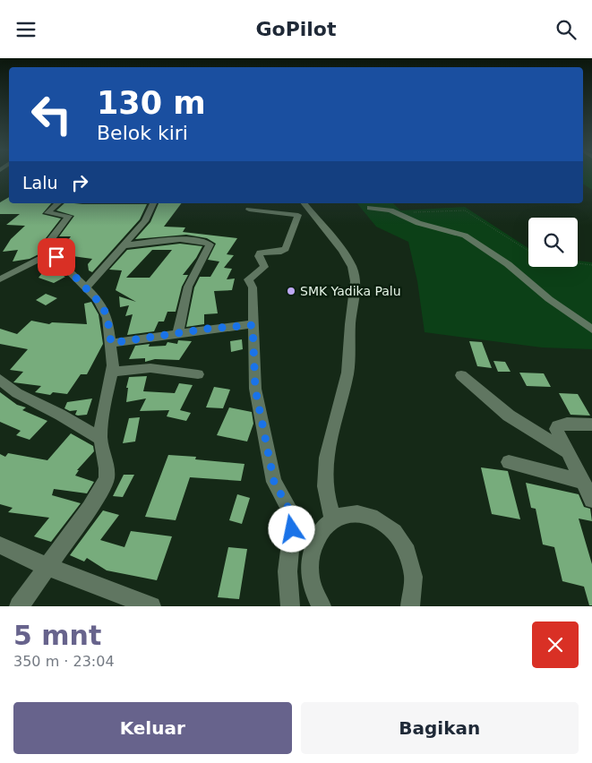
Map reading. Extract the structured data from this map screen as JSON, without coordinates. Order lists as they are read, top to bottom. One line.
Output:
{"places":["SMK Yadika Palu"],"page":{"header":"GoPilot","turn":["130 m","Belok kiri"],"then":"Lalu","heading":["5 mnt","350 m · 23:04"],"buttons":["Keluar","Bagikan"]}}
